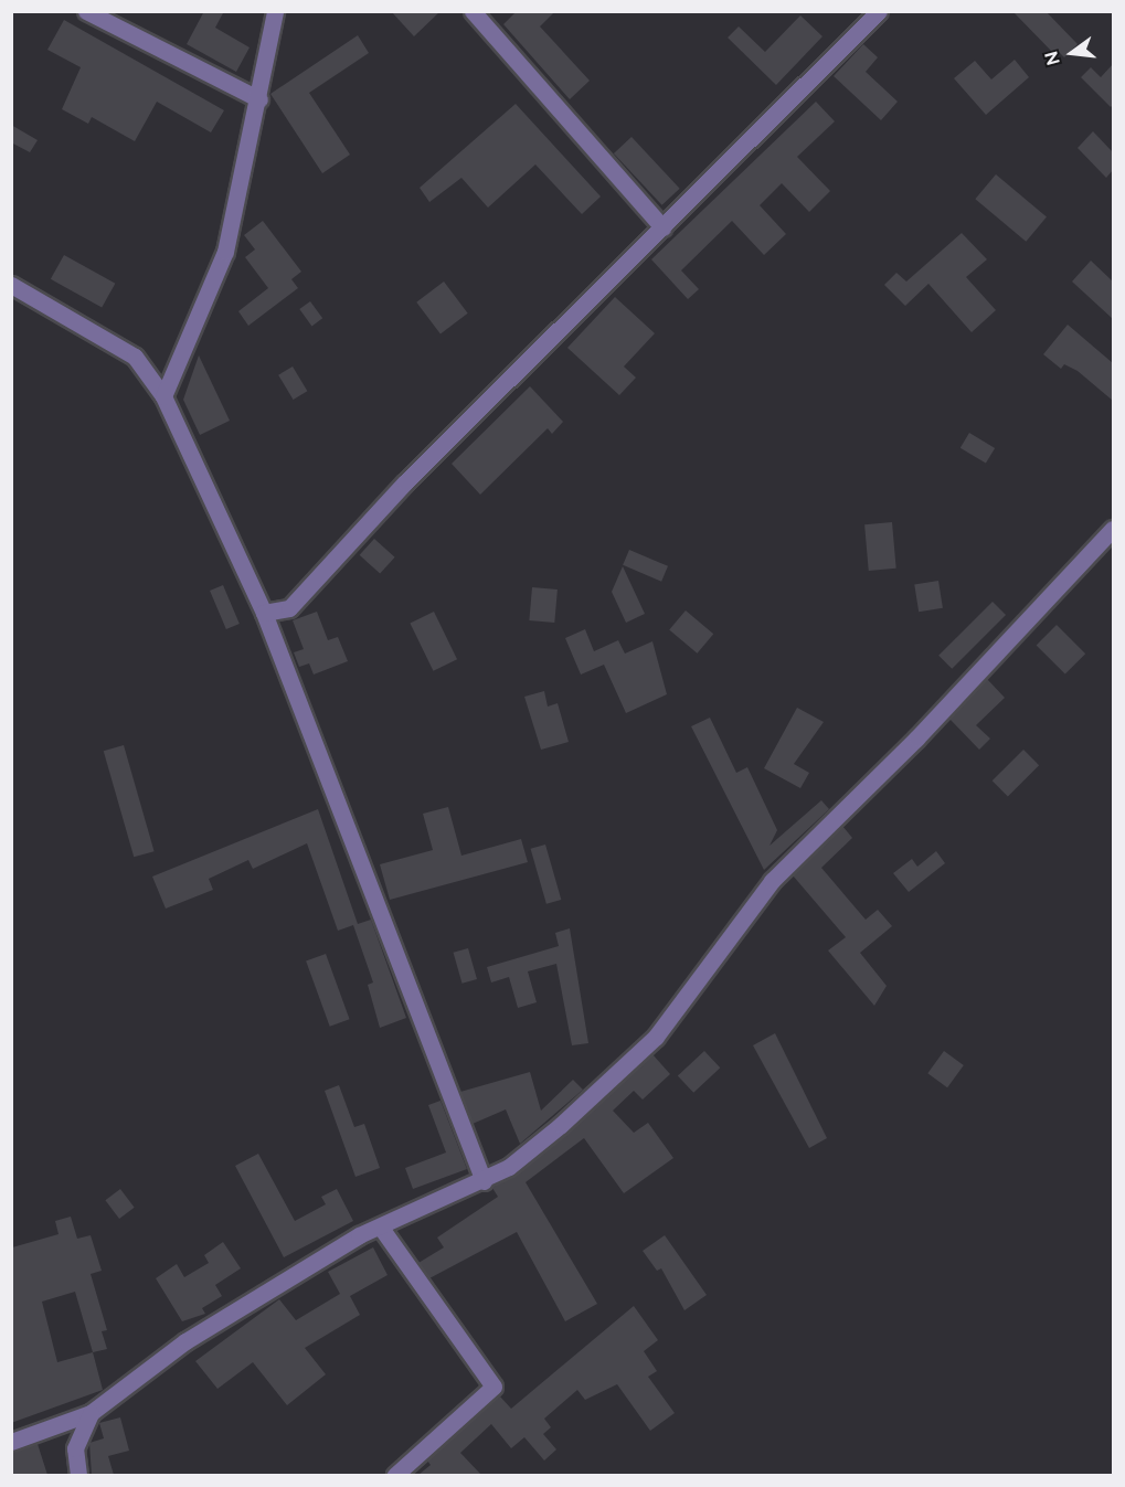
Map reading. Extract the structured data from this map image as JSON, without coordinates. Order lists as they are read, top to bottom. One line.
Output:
{"north":"left"}
